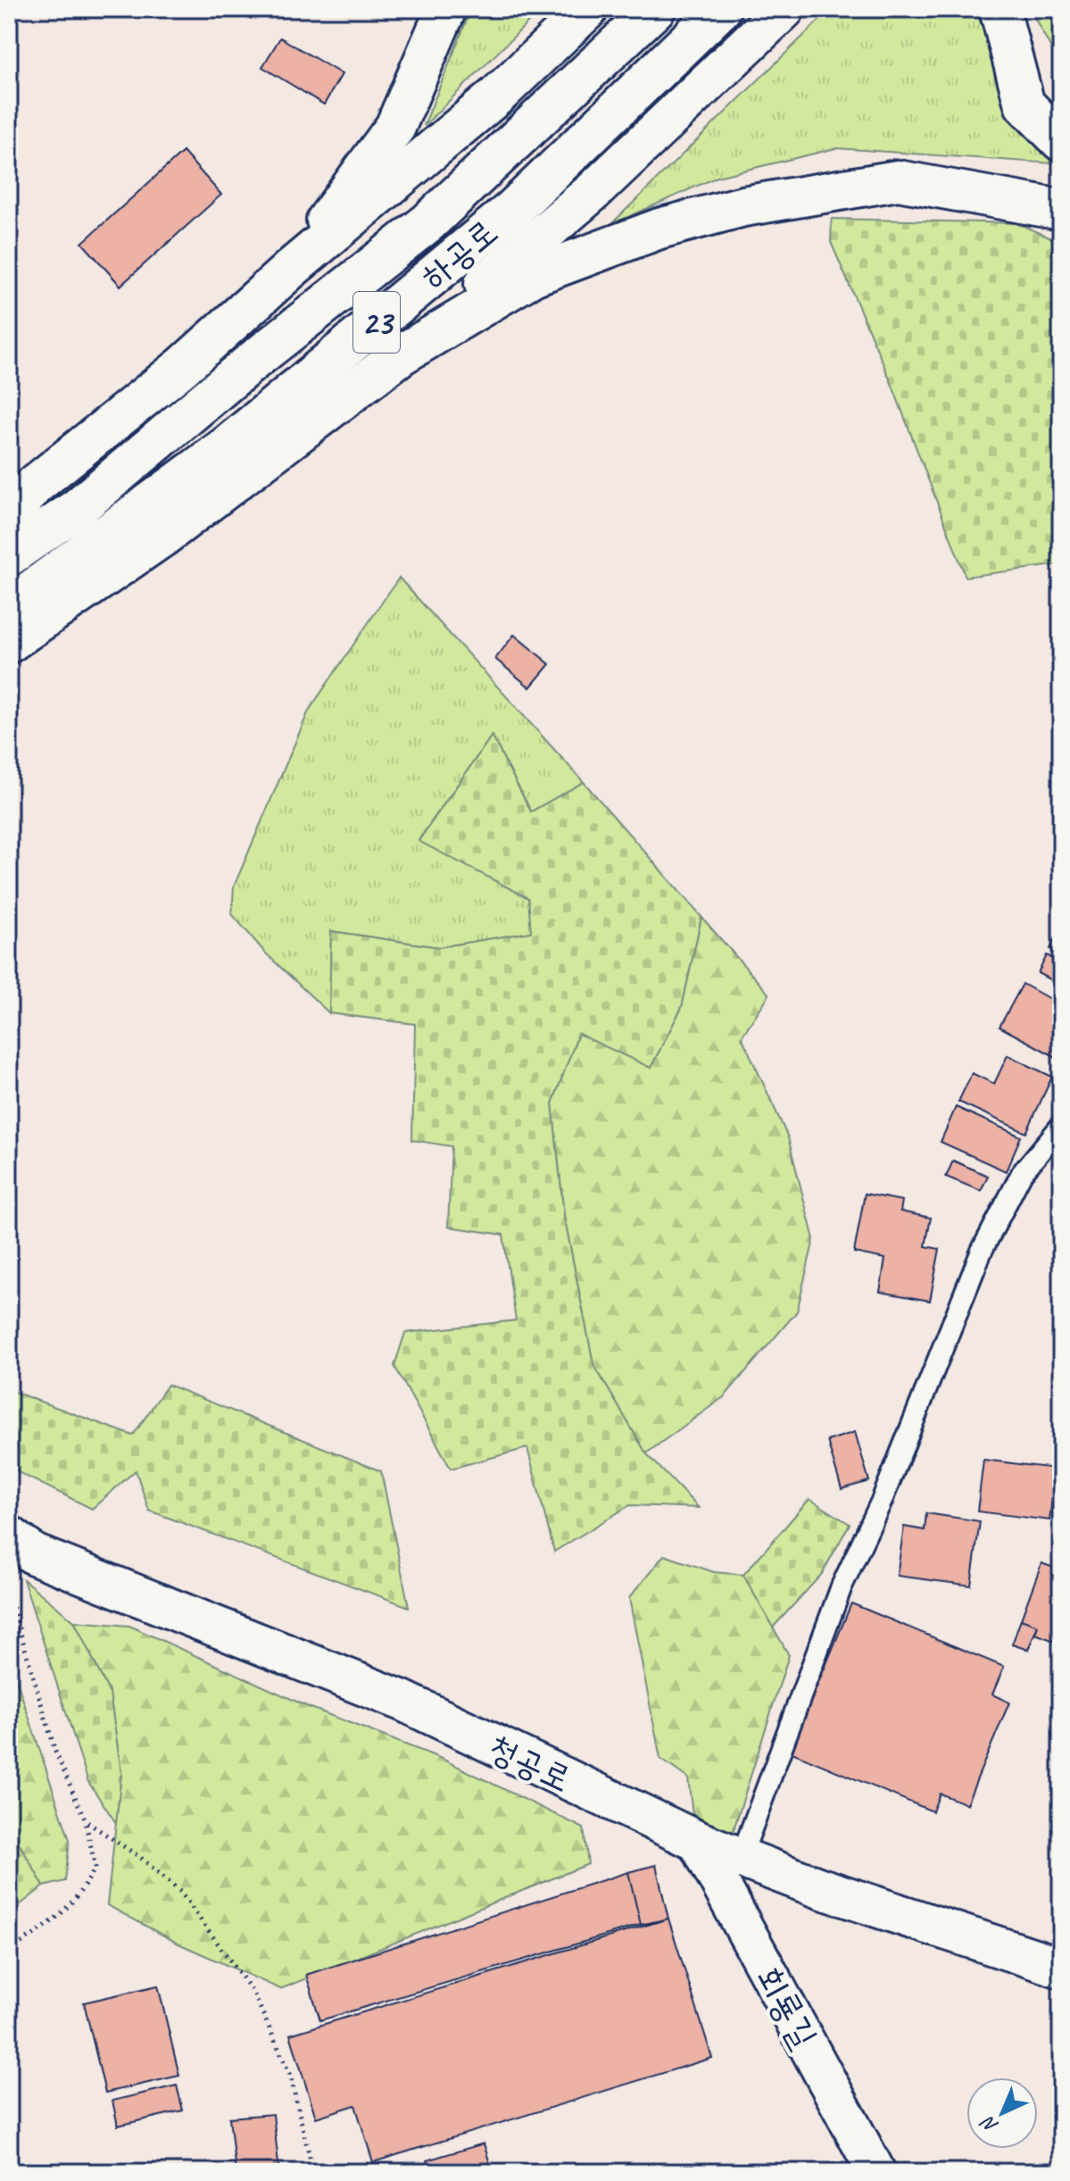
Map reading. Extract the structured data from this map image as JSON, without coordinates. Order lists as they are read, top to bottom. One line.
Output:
{"streets":{"main road":["하공로","23","청공로"],"street":["회룡길"]},"crossings":[["청공로","회룡길"]],"north":"bottom left"}
